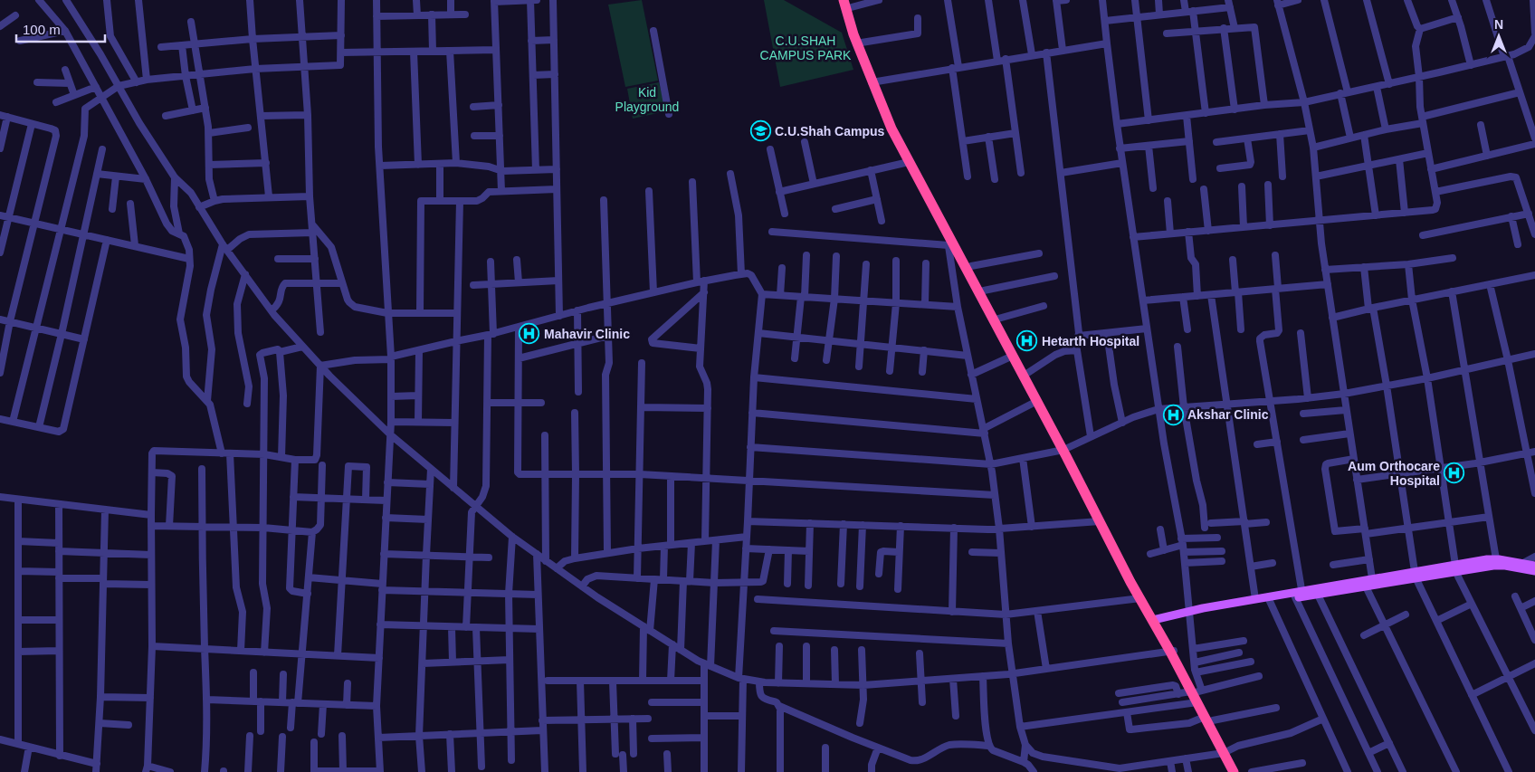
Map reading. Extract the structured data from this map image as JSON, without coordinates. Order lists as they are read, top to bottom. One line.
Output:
{"parks":["C.U.SHAH CAMPUS PARK","Kid Playground"],"places":{"school or university":["C.U.Shah Campus"],"hospital":["Mahavir Clinic","Hetarth Hospital","Akshar Clinic","Aum Orthocare Hospital"]},"scale_bar":"100 m","north":"top"}
